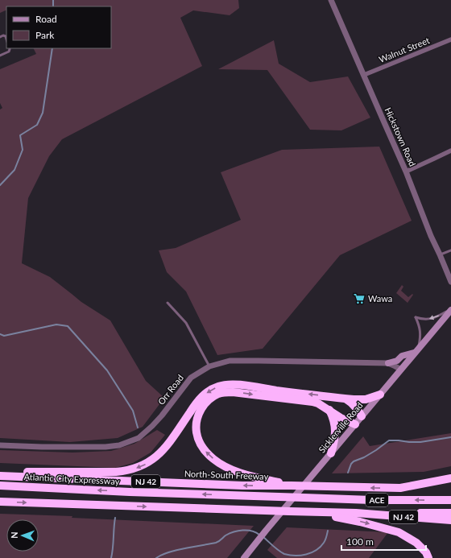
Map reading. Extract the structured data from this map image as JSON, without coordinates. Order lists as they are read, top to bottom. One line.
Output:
{"streets":{"highway":["North-South Freeway","Atlantic City Expressway","NJ 42","ACE"],"main road":["Sicklerville Road"],"street":["Walnut Street","Hickstown Road","Orr Road"]},"crossings":[["Walnut Street","Hickstown Road"],["Orr Road","Sicklerville Road"],["NJ 42","ACE"]],"places":{"supermarket":["Wawa"]},"legend":["Road","Park"],"scale_bar":"100 m","north":"left"}
